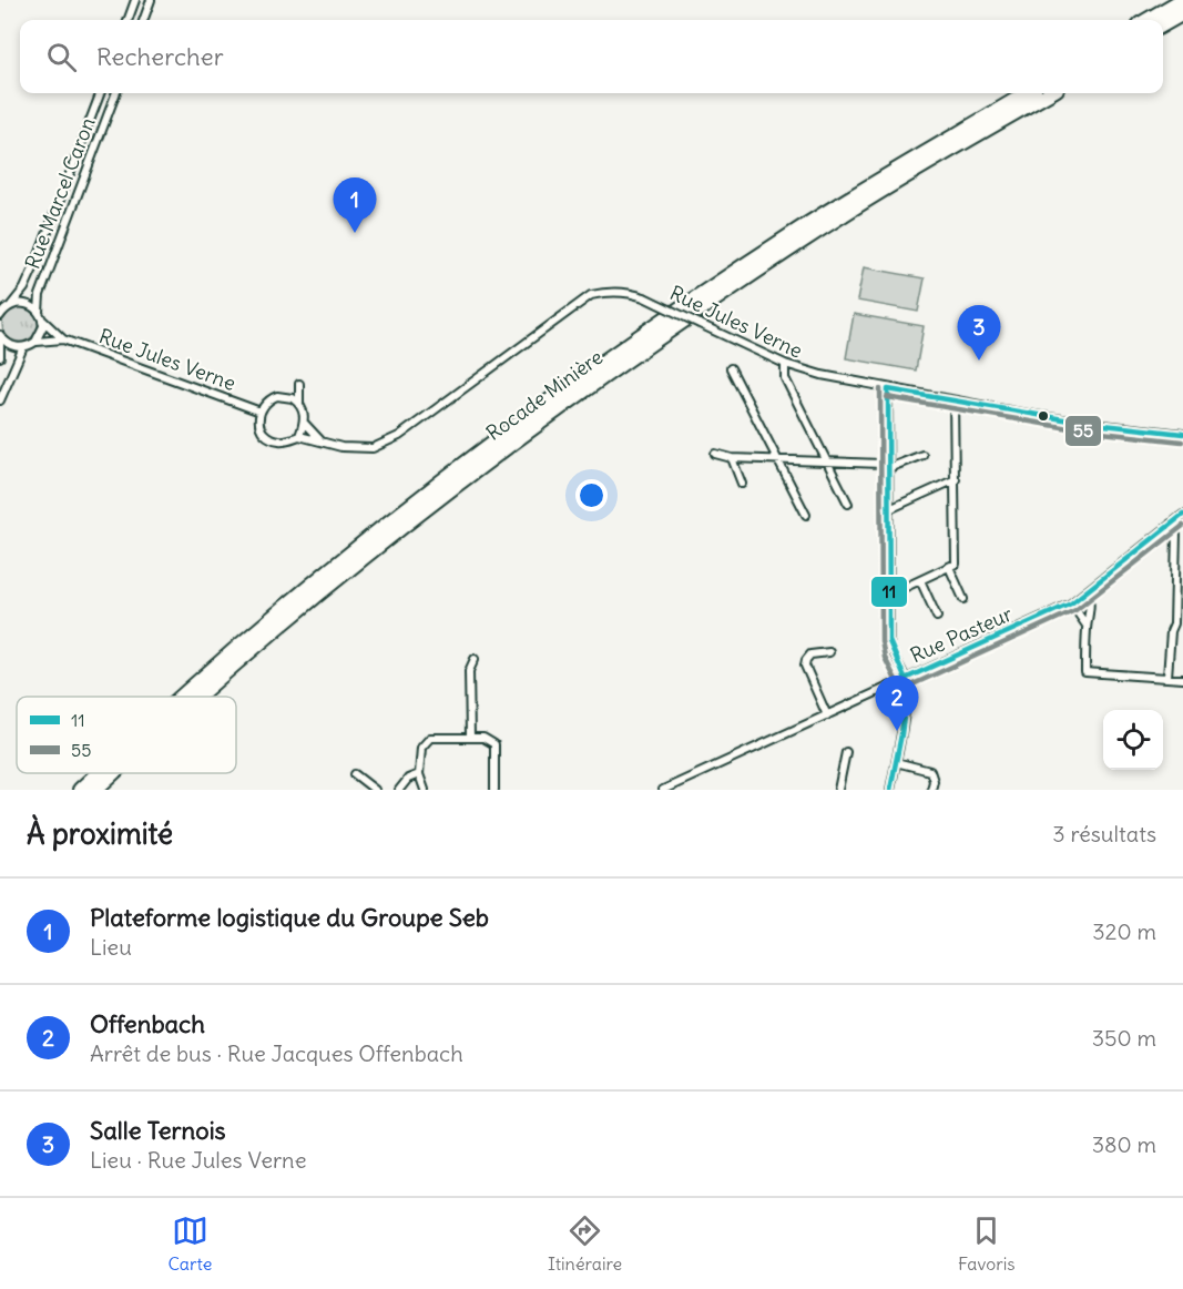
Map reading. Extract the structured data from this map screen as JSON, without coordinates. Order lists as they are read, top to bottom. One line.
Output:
{"streets":{"highway":["Rocade Minière"],"street":["Rue Marcel Caron","Rue Jules Verne","Rue Pasteur"]},"lines":["transit line 11","transit line 55"],"legend":["11","55"],"page":{"search":"Rechercher","pins":["1","3","2"],"heading":["À proximité","3 résultats"],"list":[{"mark":"1","name":"Plateforme logistique du Groupe Seb","note":"Lieu","value":"320 m"},{"mark":"2","name":"Offenbach","note":"Arrêt de bus · Rue Jacques Offenbach","value":"350 m"},{"mark":"3","name":"Salle Ternois","note":"Lieu · Rue Jules Verne","value":"380 m"}],"nav":["Carte","Itinéraire","Favoris"]}}
